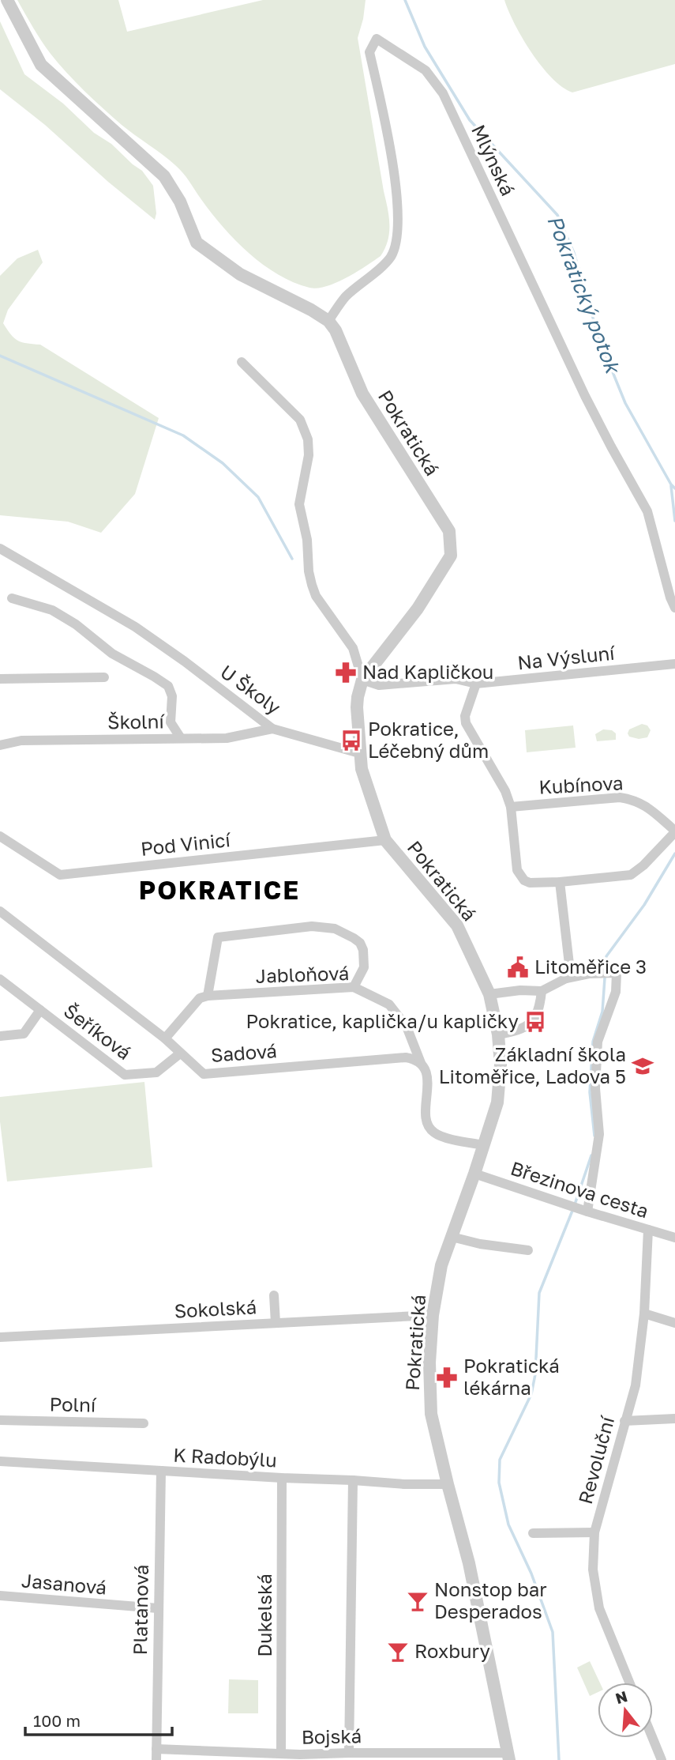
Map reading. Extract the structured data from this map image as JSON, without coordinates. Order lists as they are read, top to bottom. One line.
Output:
{"streets":{"street":["Mlýnská","Pokratická","Na Výsluní","U Školy","Školní","Kubínova","Pod Vinicí","Jabloňová","Šeříková","Sadová","Březinova cesta","Sokolská","Polní","K Radobýlu","Revoluční","Jasanová","Platanová","Dukelská","Bojská"]},"crossings":[["Mlýnská","Pokratická"],["Pokratická","Na Výsluní"],["Pokratická","U Školy"],["Pokratická","Pod Vinicí"],["Pokratická","Březinova cesta"],["Pokratická","Sokolská"],["Pokratická","K Radobýlu"],["Pokratická","Bojská"],["Na Výsluní","Kubínova"],["U Školy","Školní"],["Jabloňová","Sadová"],["Šeříková","Sadová"],["Březinova cesta","Revoluční"],["K Radobýlu","Platanová"],["K Radobýlu","Dukelská"],["Jasanová","Platanová"],["Platanová","Bojská"],["Dukelská","Bojská"]],"districts":["POKRATICE"],"water":["Pokratický potok"],"places":{"pharmacy":["Nad Kapličkou","Pokratická lékárna"],"bus stop":["Pokratice, Léčebný dům","Pokratice, kaplička/u kapličky"],"public building":["Litoměřice 3"],"school or university":["Základní škola Litoměřice, Ladova 5"],"bar":["Nonstop bar Desperados","Roxbury"]},"scale_bar":"100 m","north":"top"}
